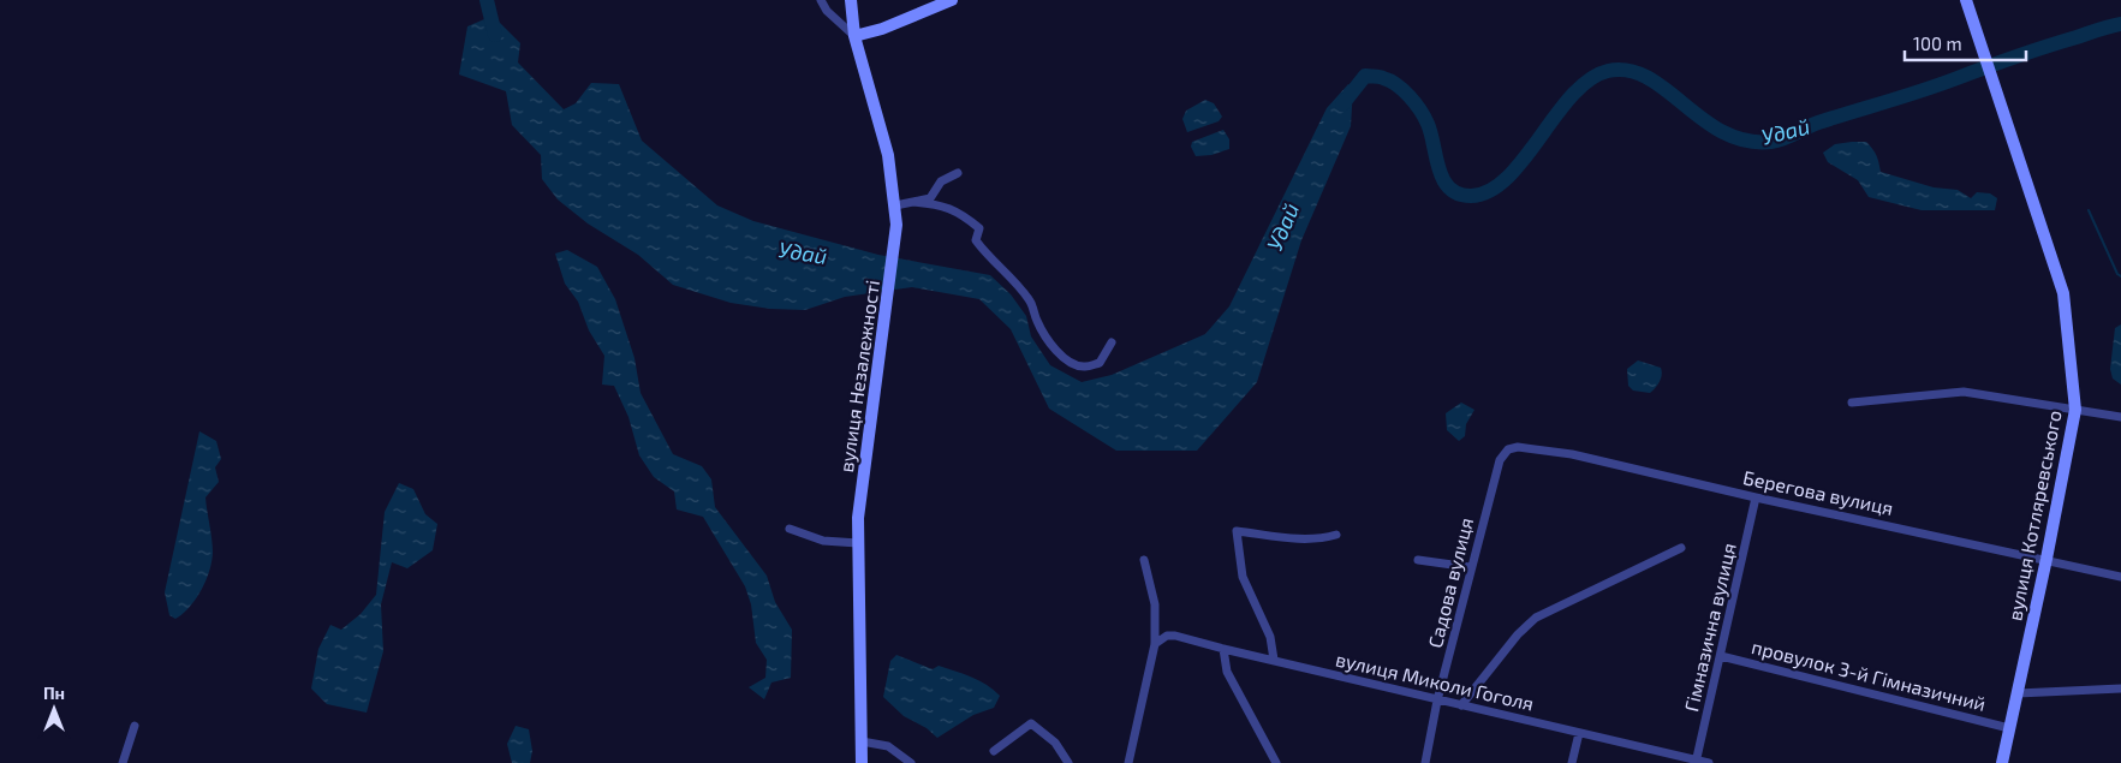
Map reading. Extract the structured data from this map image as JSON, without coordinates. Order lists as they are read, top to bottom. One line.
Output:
{"streets":{"main road":["вулиця Незалежності","вулиця Котляревського"],"street":["Берегова вулиця","Садова вулиця","Гімназична вулиця","провулок 3-й Гімназичний","вулиця Миколи Гоголя"]},"crossings":[["Берегова вулиця","вулиця Котляревського"],["Берегова вулиця","Садова вулиця"],["Берегова вулиця","Гімназична вулиця"],["вулиця Котляревського","провулок 3-й Гімназичний"],["Садова вулиця","вулиця Миколи Гоголя"],["Гімназична вулиця","провулок 3-й Гімназичний"],["Гімназична вулиця","вулиця Миколи Гоголя"]],"water":["Удай"],"scale_bar":"100 m","north":"top"}
